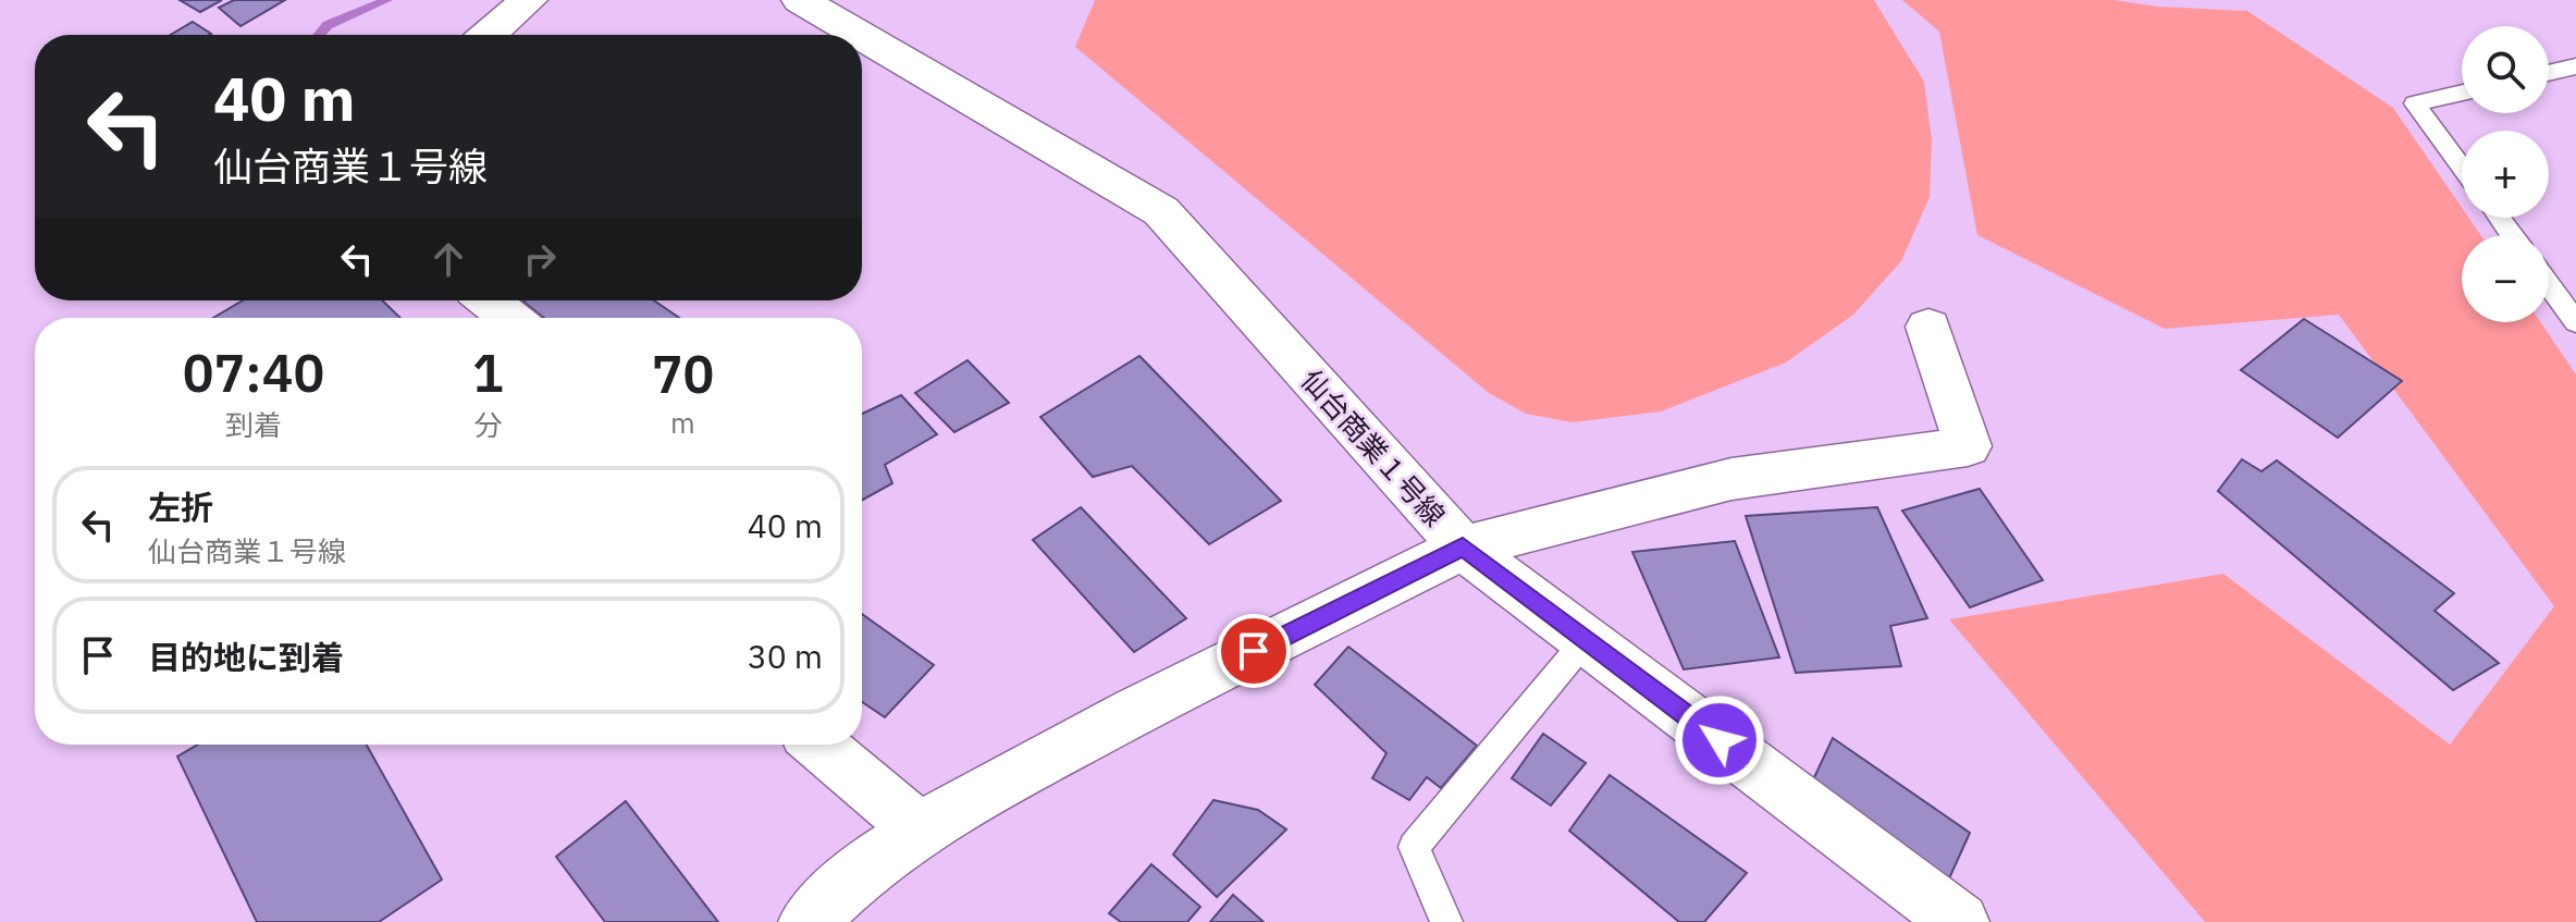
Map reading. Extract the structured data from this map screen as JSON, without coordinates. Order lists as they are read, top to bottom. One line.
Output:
{"streets":{"street":["仙台商業１号線"]},"page":{"map_buttons":["+","−"],"turn":["40 m","仙台商業１号線"],"eta":["07:40","到着","1","分","70","m"],"list":[{"name":"左折","note":"仙台商業１号線","value":"40 m"},{"name":"目的地に到着","value":"30 m"}]}}
